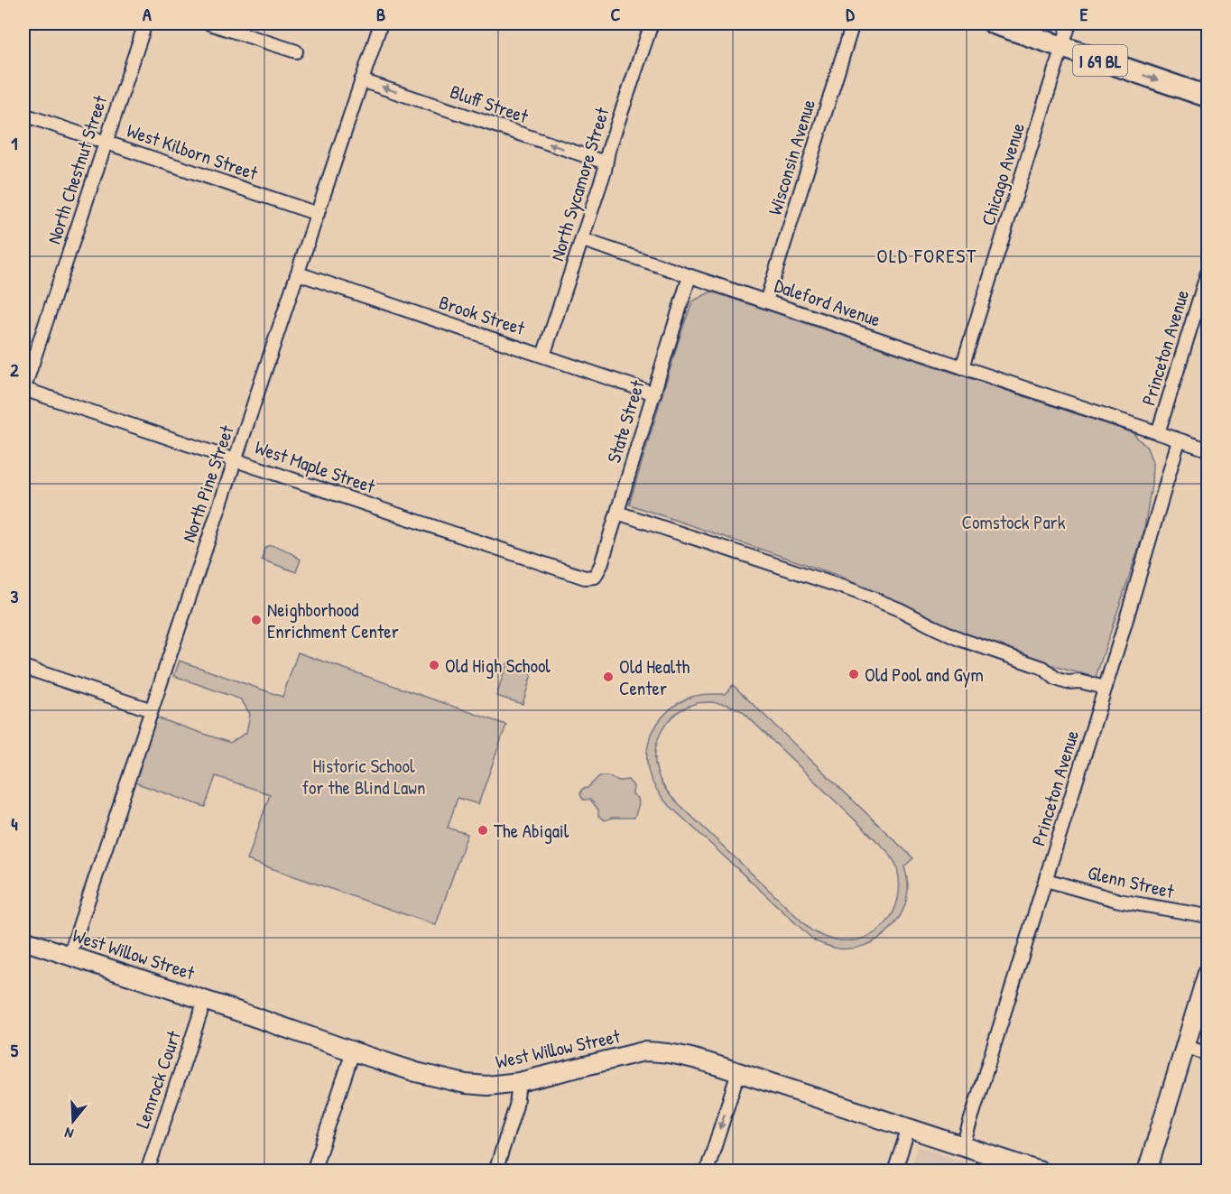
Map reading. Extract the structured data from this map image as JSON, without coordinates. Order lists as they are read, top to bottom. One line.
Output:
{"streets":{"main road":["I 69 BL"],"street":["Bluff Street","West Kilborn Street","Wisconsin Avenue","North Chestnut Street","Chicago Avenue","North Sycamore Street","Daleford Avenue","Brook Street","Princeton Avenue","State Street","West Maple Street","North Pine Street","Glenn Street","West Willow Street","Lemrock Court"]},"crossings":[["I 69 BL","Chicago Avenue"],["Bluff Street","North Sycamore Street"],["Bluff Street","North Pine Street"],["West Kilborn Street","North Chestnut Street"],["West Kilborn Street","North Pine Street"],["Wisconsin Avenue","Daleford Avenue"],["North Chestnut Street","West Maple Street"],["Chicago Avenue","Daleford Avenue"],["North Sycamore Street","Daleford Avenue"],["North Sycamore Street","Brook Street"],["Daleford Avenue","Princeton Avenue"],["Daleford Avenue","State Street"],["Brook Street","State Street"],["Brook Street","North Pine Street"],["Princeton Avenue","Glenn Street"],["Princeton Avenue","West Willow Street"],["State Street","West Maple Street"],["West Maple Street","North Pine Street"],["North Pine Street","West Willow Street"],["West Willow Street","Lemrock Court"]],"one_way":["Bluff Street"],"districts":["OLD FOREST"],"parks":["Comstock Park","Historic School for the Blind Lawn"],"places":["Neighborhood Enrichment Center","Old High School","Old Pool and Gym","Old Health Center","The Abigail"],"north":"bottom","grid":{"columns":["A","B","C","D","E"],"rows":["1","2","3","4","5"]}}
